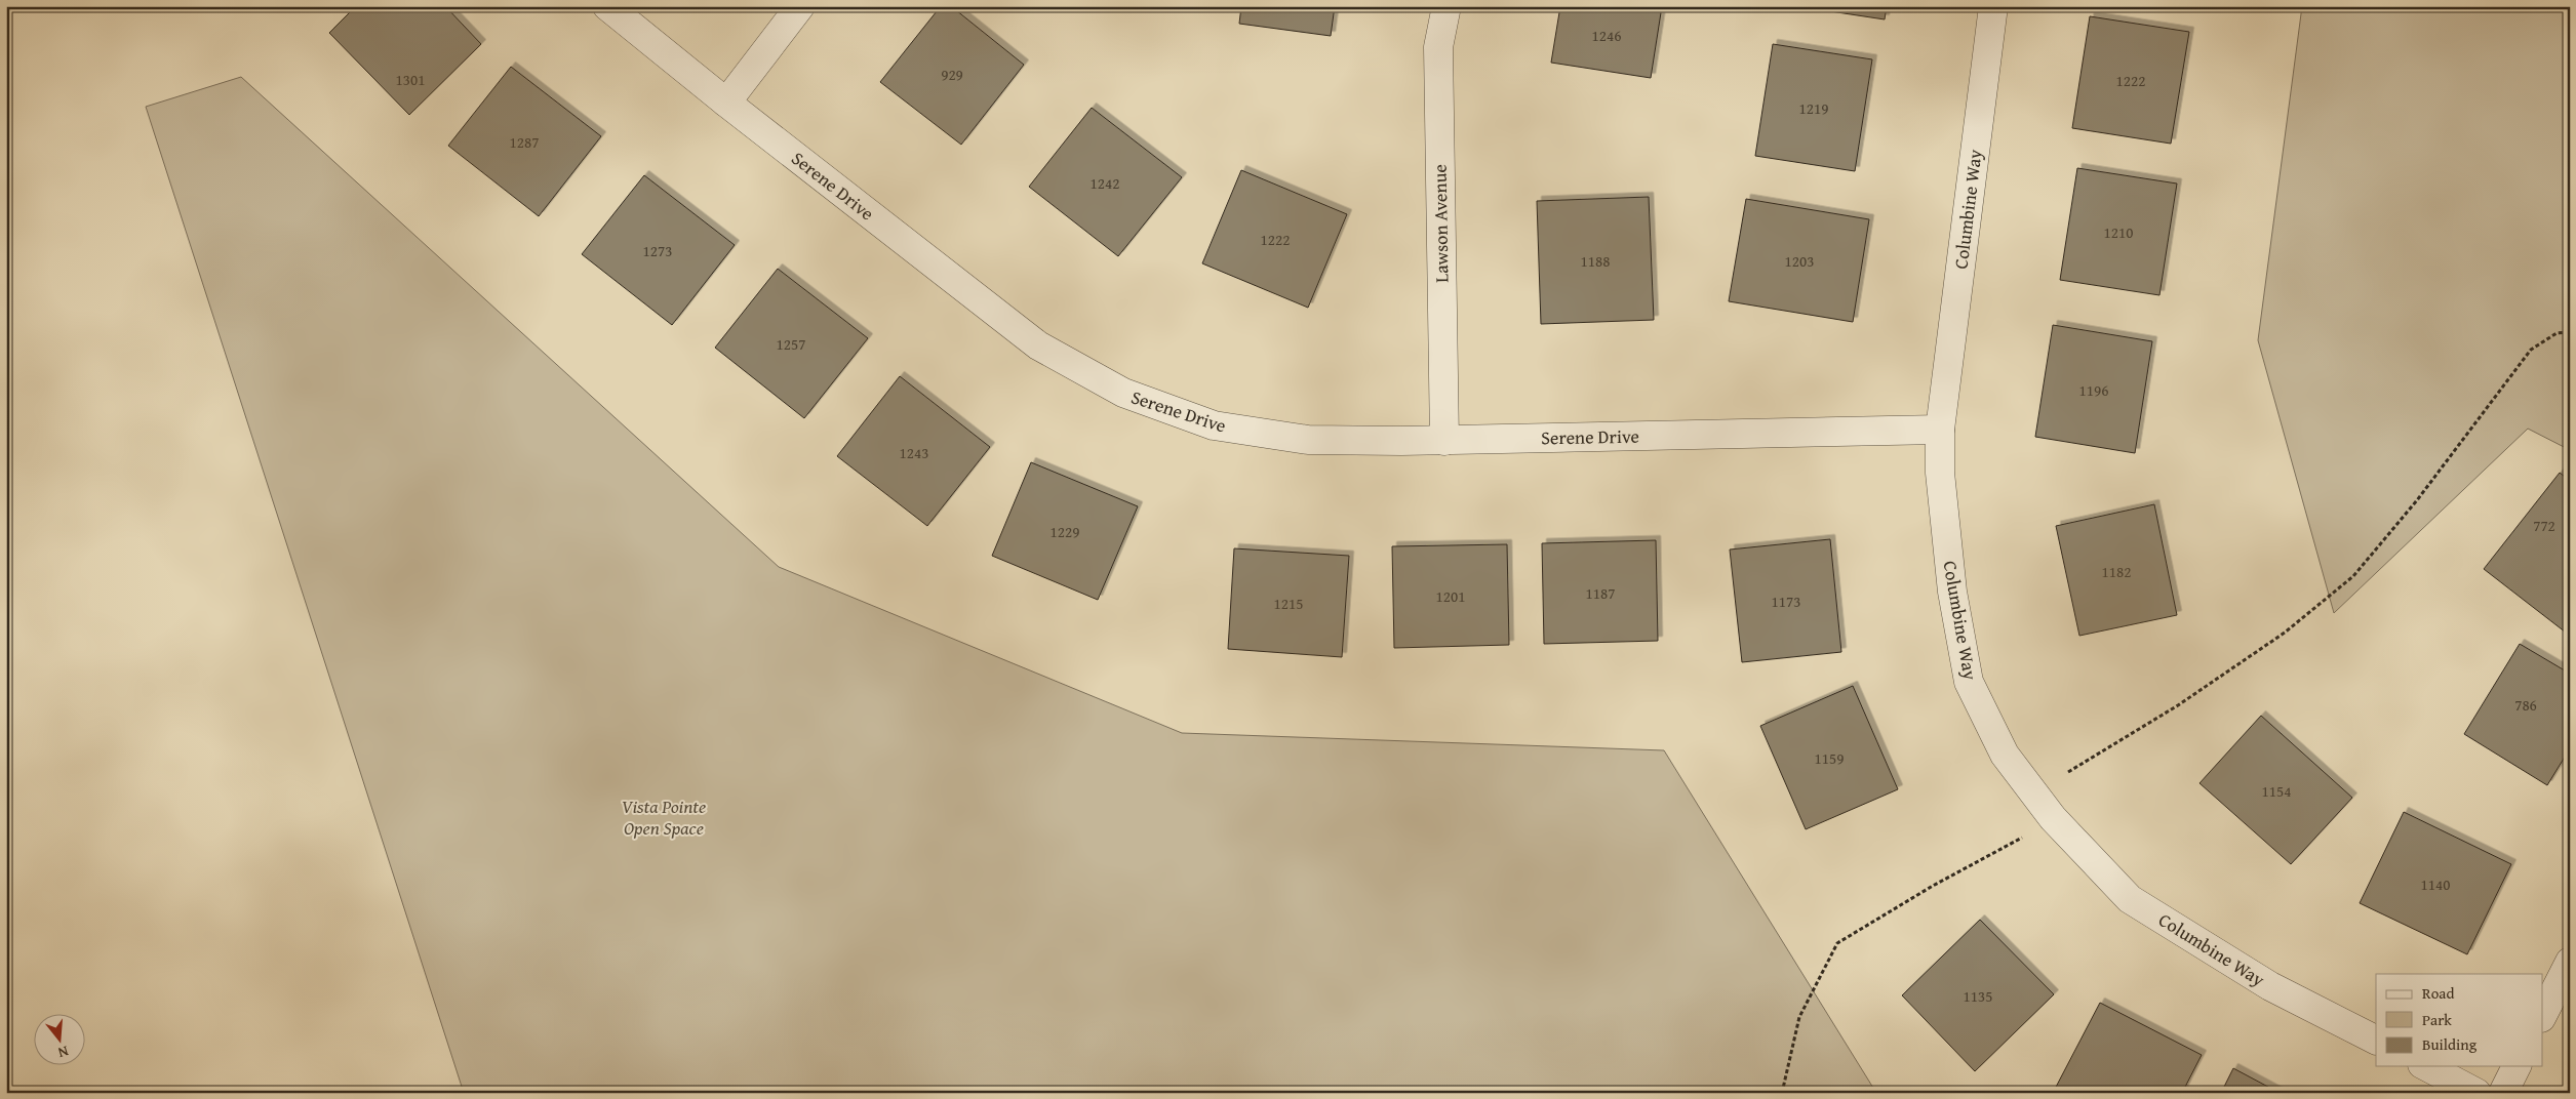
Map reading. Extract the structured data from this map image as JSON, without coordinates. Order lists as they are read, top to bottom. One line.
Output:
{"streets":{"street":["Serene Drive","Columbine Way","Lawson Avenue"]},"crossings":[["Serene Drive","Columbine Way"],["Serene Drive","Lawson Avenue"]],"parks":["Vista Pointe Open Space"],"house_numbers":["1246","929","1301","1222","1219","1287","1242","1210","1222","1273","1188","1203","1257","1196","1243","772","1229","1182","1187","1201","1173","1215","786","1159","1154","1140","1135"],"legend":["Road","Park","Building"],"north":"bottom"}
